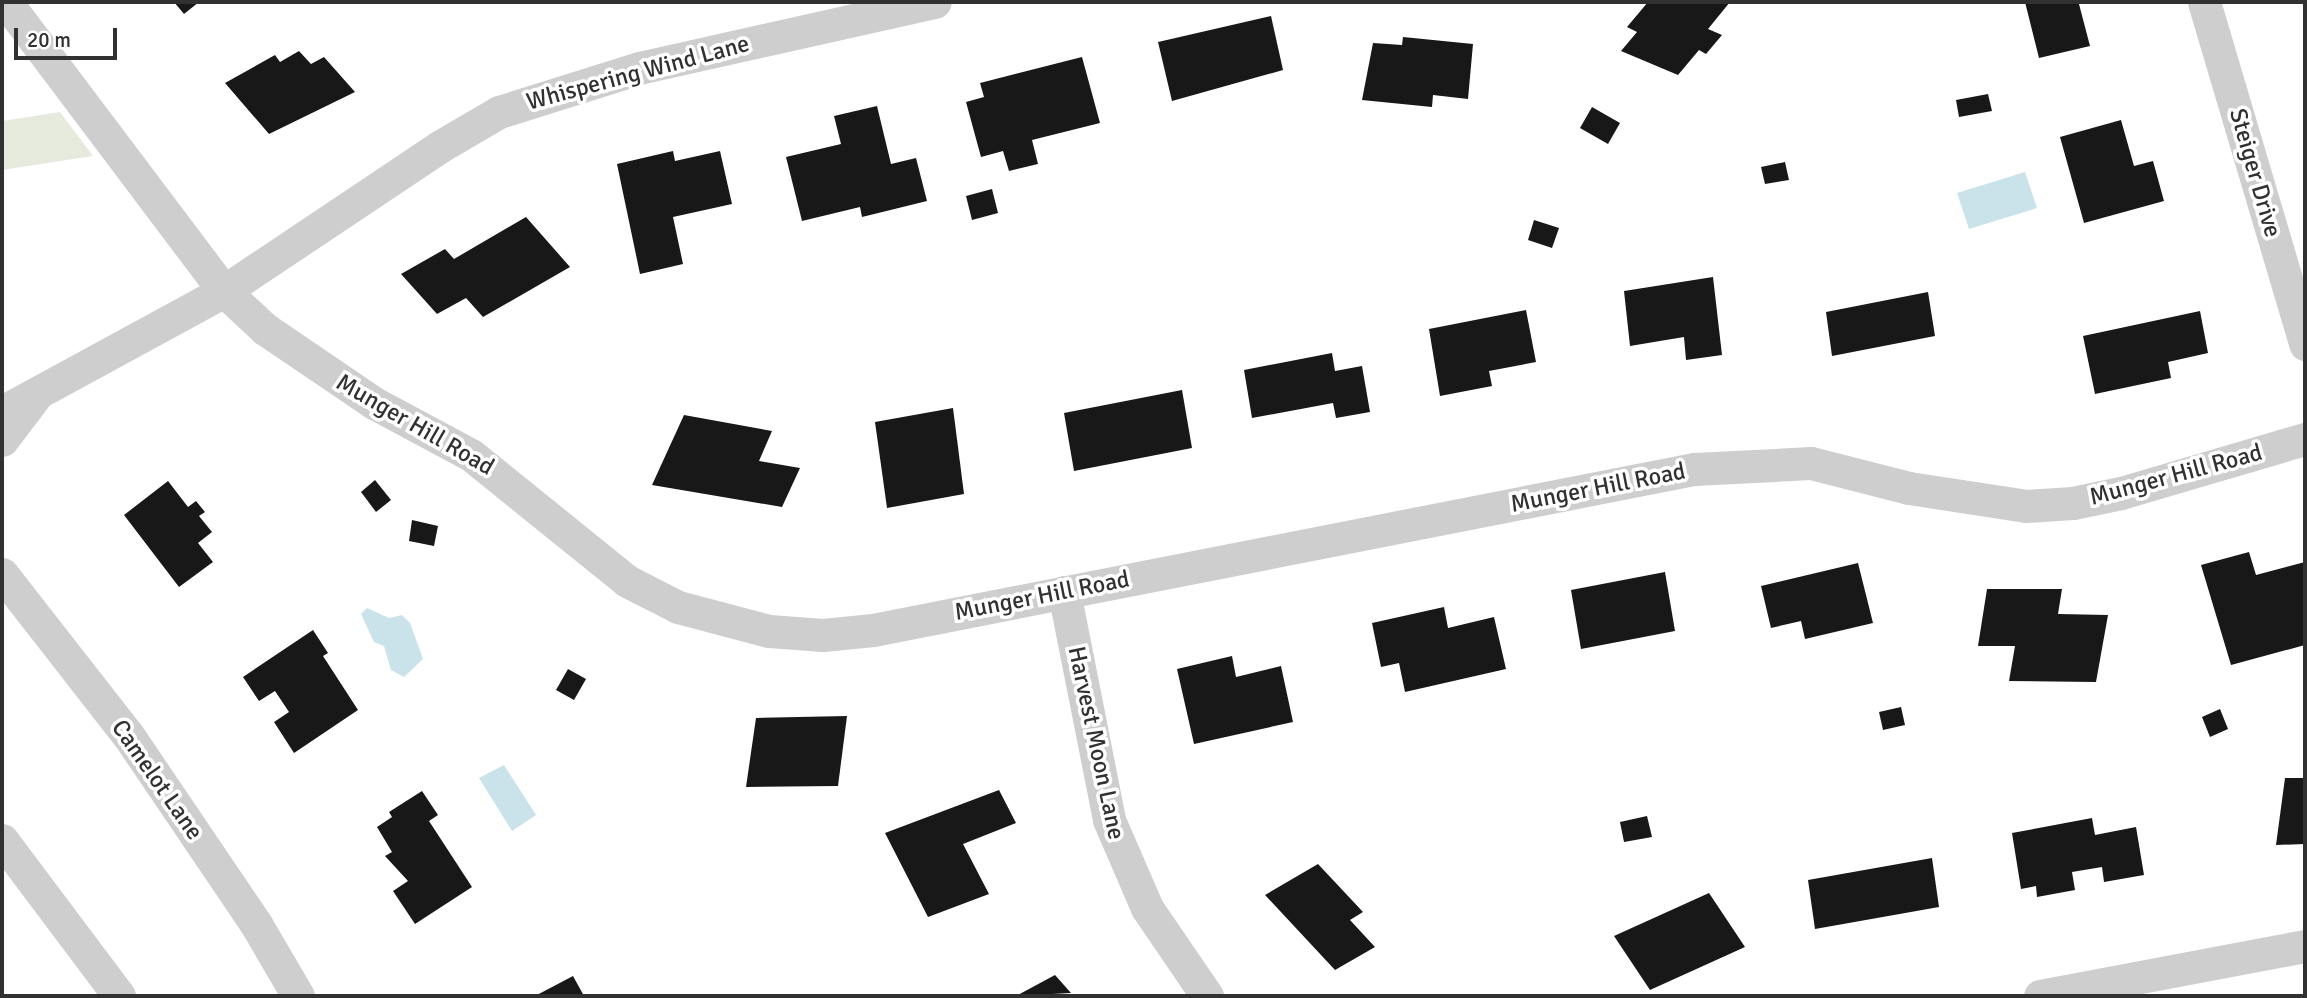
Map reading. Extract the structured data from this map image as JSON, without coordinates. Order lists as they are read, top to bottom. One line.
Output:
{"streets":{"street":["Whispering Wind Lane","Steiger Drive","Munger Hill Road","Harvest Moon Lane","Camelot Lane"]},"crossings":[["Whispering Wind Lane","Munger Hill Road"],["Munger Hill Road","Harvest Moon Lane"]],"scale_bar":"20 m"}
